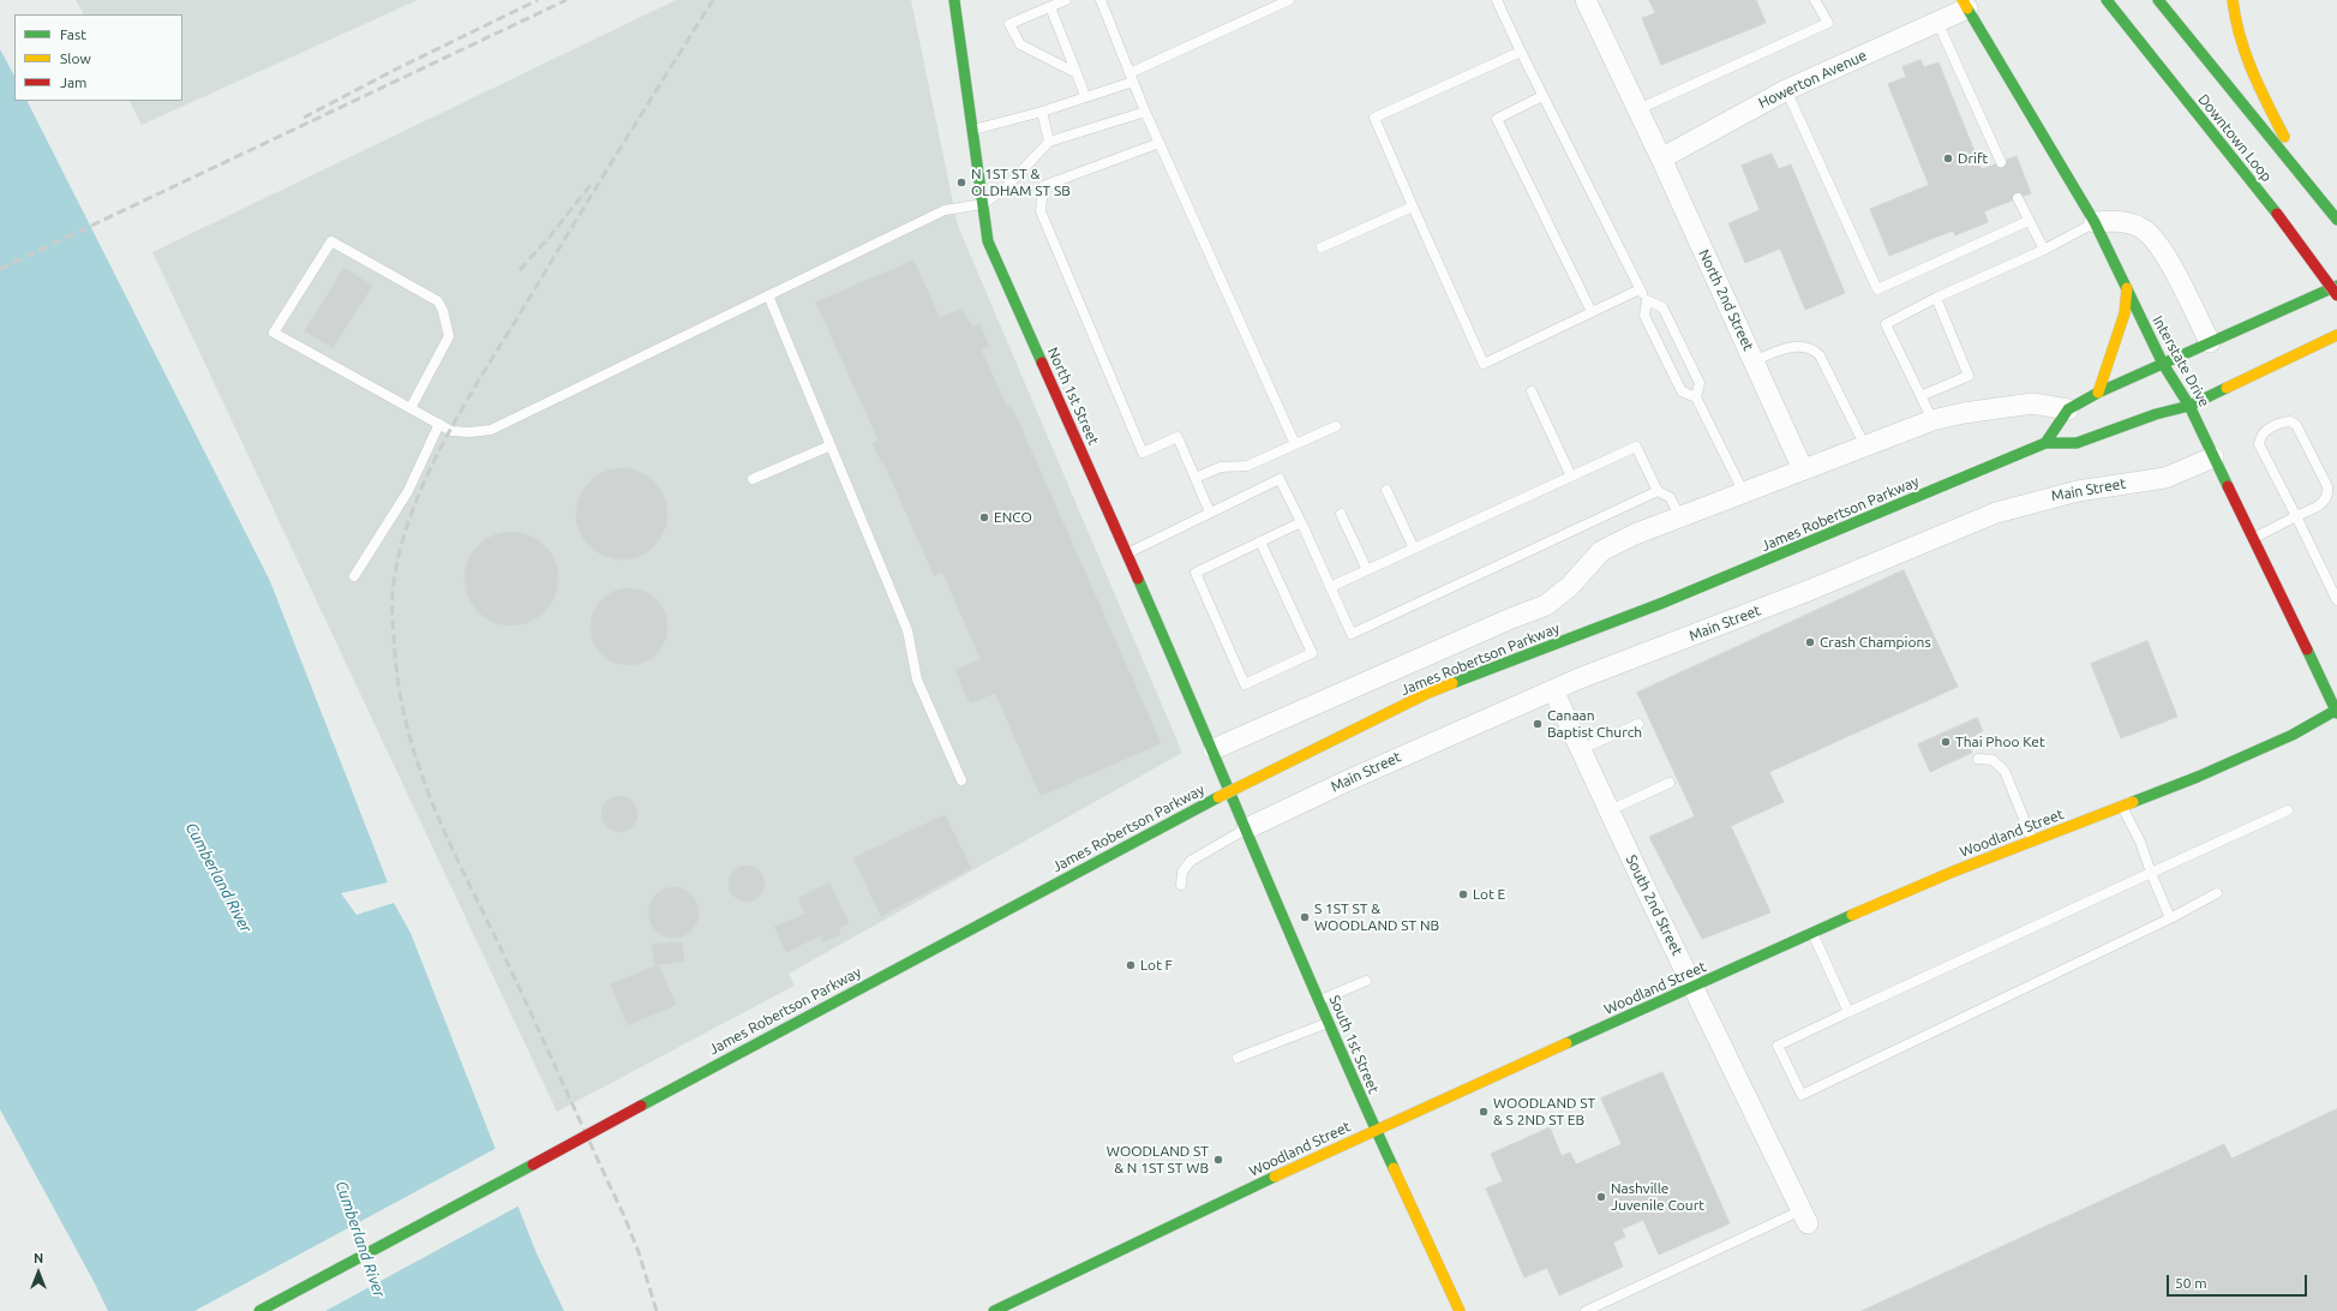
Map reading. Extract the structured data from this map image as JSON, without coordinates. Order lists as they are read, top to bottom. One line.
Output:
{"streets":{"main road":["Downtown Loop","Interstate Drive","North 1st Street","James Robertson Parkway","Woodland Street","South 1st Street"],"street":["Howerton Avenue","North 2nd Street","Main Street","South 2nd Street"]},"crossings":[["Howerton Avenue","North 2nd Street"],["Howerton Avenue","Interstate Drive"],["Interstate Drive","Main Street"],["Interstate Drive","James Robertson Parkway"],["Interstate Drive","Woodland Street"],["North 1st Street","South 1st Street"],["Main Street","South 2nd Street"],["Main Street","South 1st Street"],["Woodland Street","South 2nd Street"],["Woodland Street","South 1st Street"]],"water":["Cumberland River"],"places":["Drift","N 1ST ST & OLDHAM ST SB","ENCO","Crash Champions","Canaan Baptist Church","Thai Phoo Ket","Lot E","S 1ST ST & WOODLAND ST NB","Lot F","WOODLAND ST & S 2ND ST EB","WOODLAND ST & N 1ST ST WB","Nashville Juvenile Court"],"legend":["Fast","Slow","Jam"],"scale_bar":"50 m","north":"top"}
